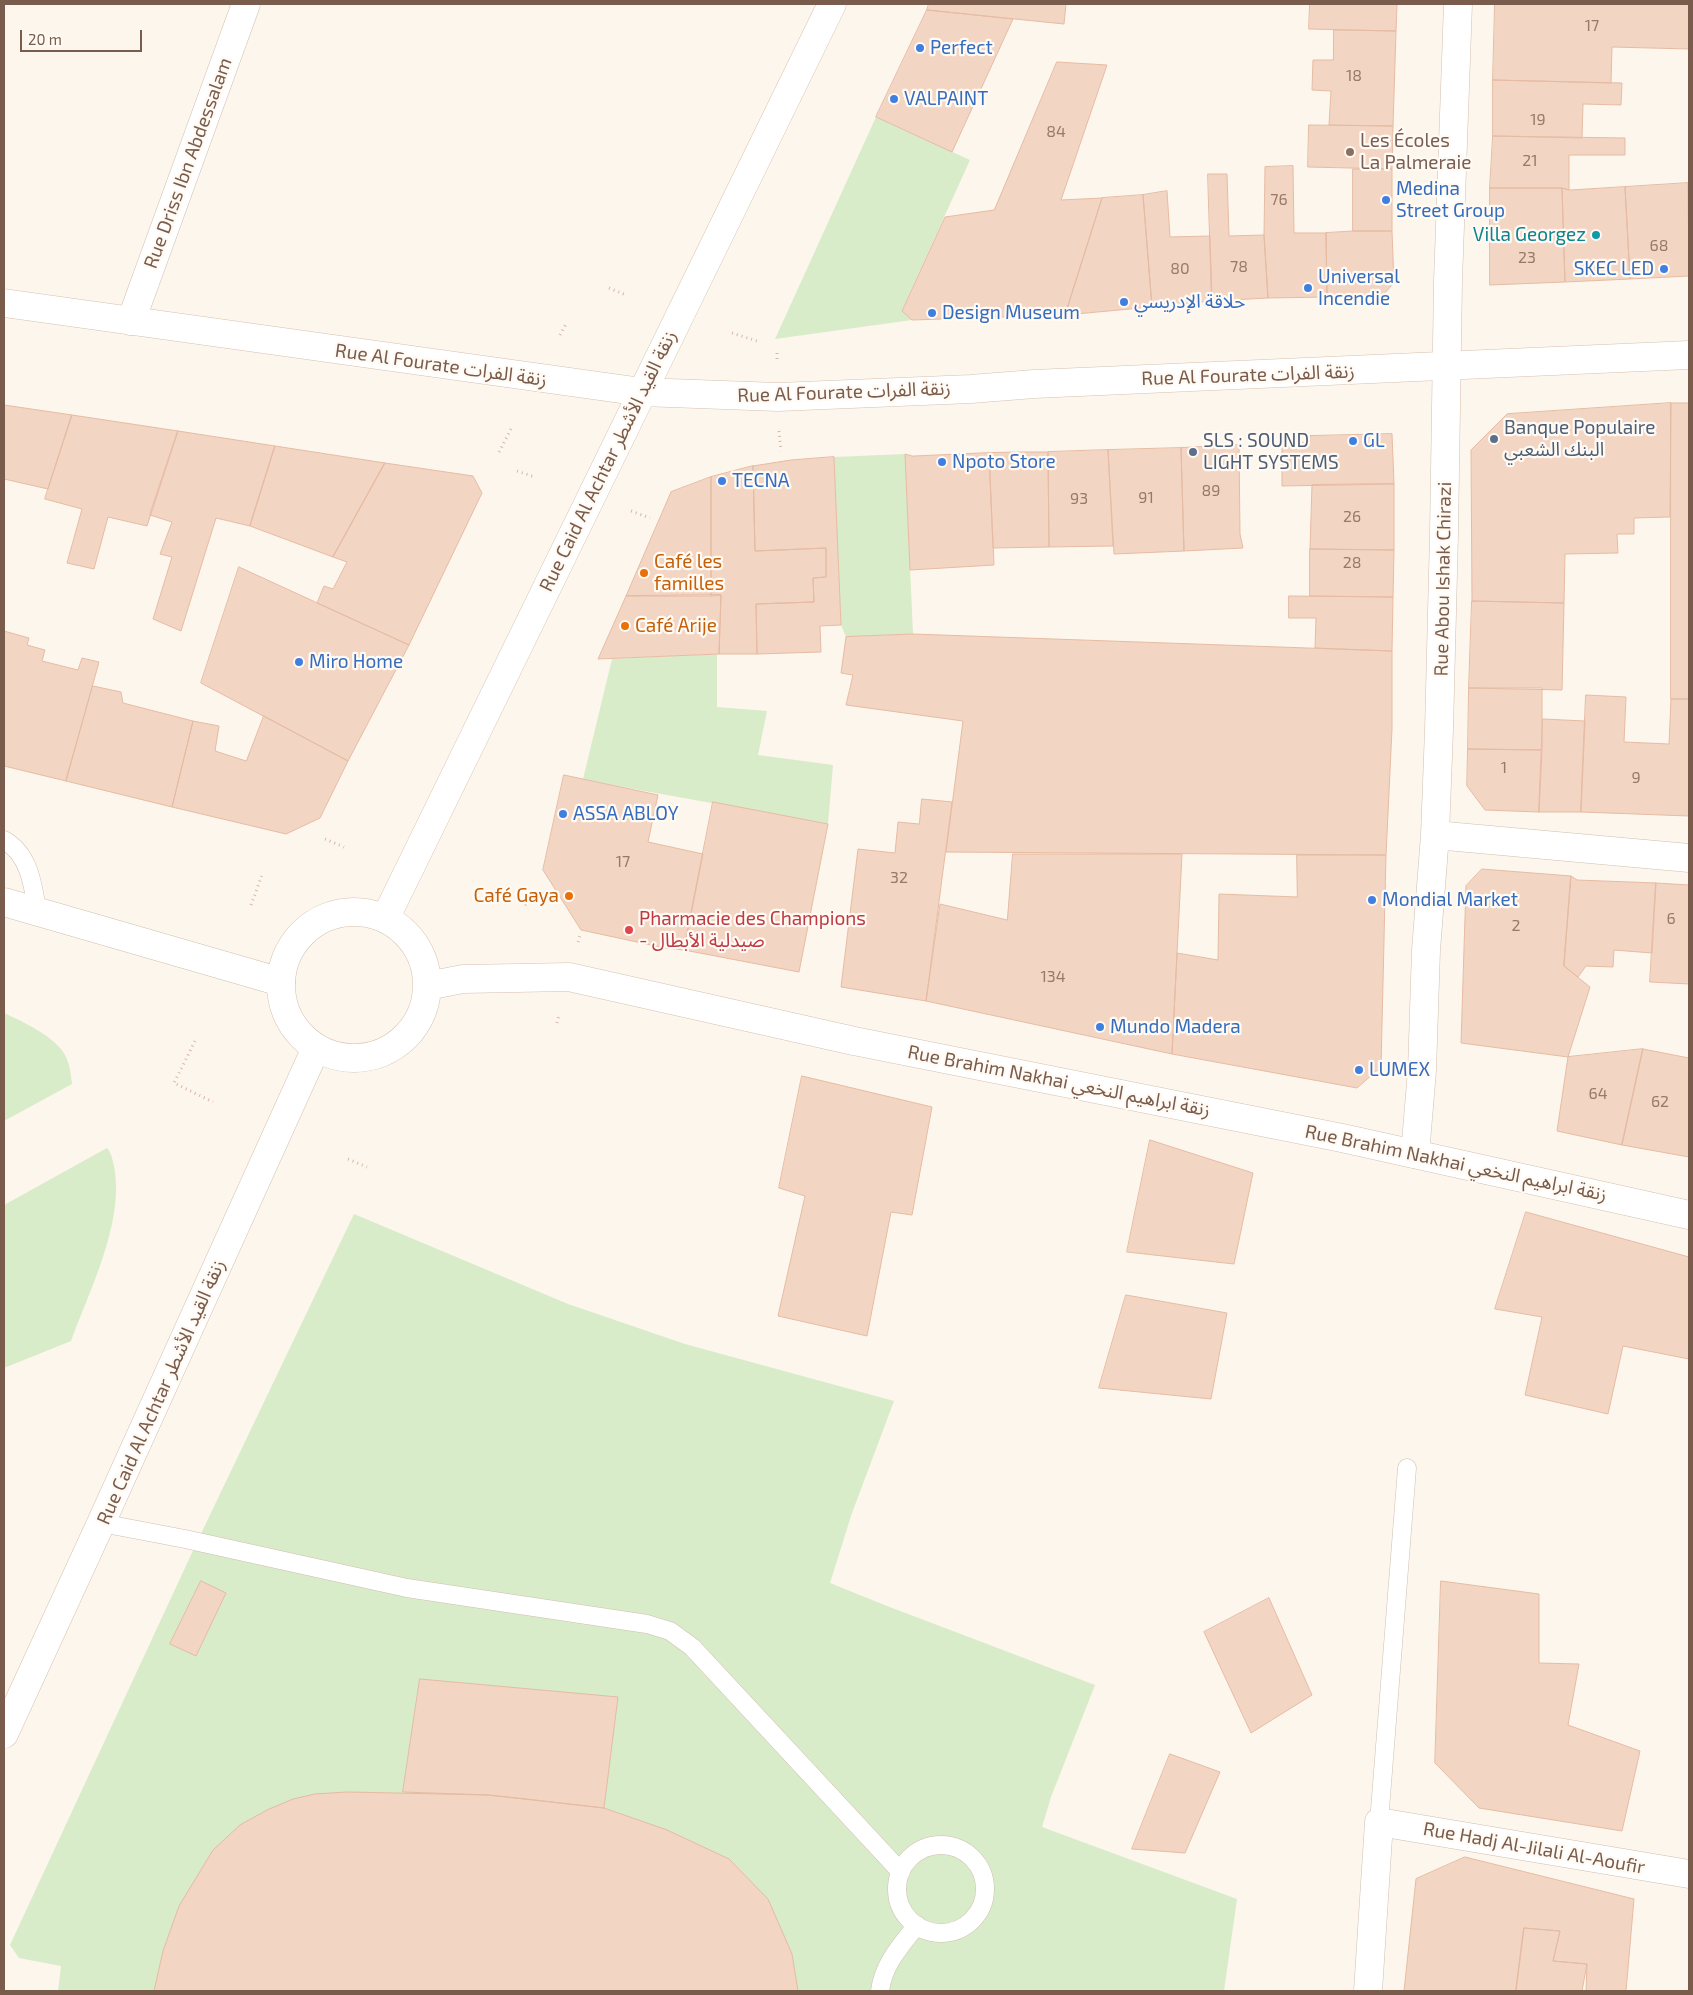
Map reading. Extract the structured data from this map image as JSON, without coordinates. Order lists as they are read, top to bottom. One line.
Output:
{"streets":{"street":["Rue Driss Ibn Abdessalam","Rue Al Fourate زنقة الفرات","Rue Caid Al Achtar زنقة القيد الأشطر","Rue Abou Ishak Chirazi","Rue Brahim Nakhai زنقة ابراهيم النخعي","Rue Hadj Al-Jilali Al-Aoufir"]},"crossings":[["Rue Driss Ibn Abdessalam","Rue Al Fourate زنقة الفرات"],["Rue Al Fourate زنقة الفرات","Rue Caid Al Achtar زنقة القيد الأشطر"],["Rue Al Fourate زنقة الفرات","Rue Abou Ishak Chirazi"],["Rue Caid Al Achtar زنقة القيد الأشطر","Rue Brahim Nakhai زنقة ابراهيم النخعي"],["Rue Abou Ishak Chirazi","Rue Brahim Nakhai زنقة ابراهيم النخعي"]],"places":["Perfect","VALPAINT","Les Écoles La Palmeraie","Medina Street Group","Villa Georgez","SKEC LED","Universal Incendie","حلاقة الإدريسي","Design Museum","Banque Populaire البنك الشعبي","GL","SLS : SOUND LIGHT SYSTEMS","Npoto Store","TECNA","Café les familles","Café Arije","Miro Home","ASSA ABLOY","Café Gaya","Mondial Market","Pharmacie des Champions - صيدلية الأبطال","Mundo Madera","LUMEX"],"house_numbers":["17","18","19","84","21","76","68","23","78","80","89","91","93","26","28","1","9","17","32","6","2","134","64","62"],"scale_bar":"20 m"}
